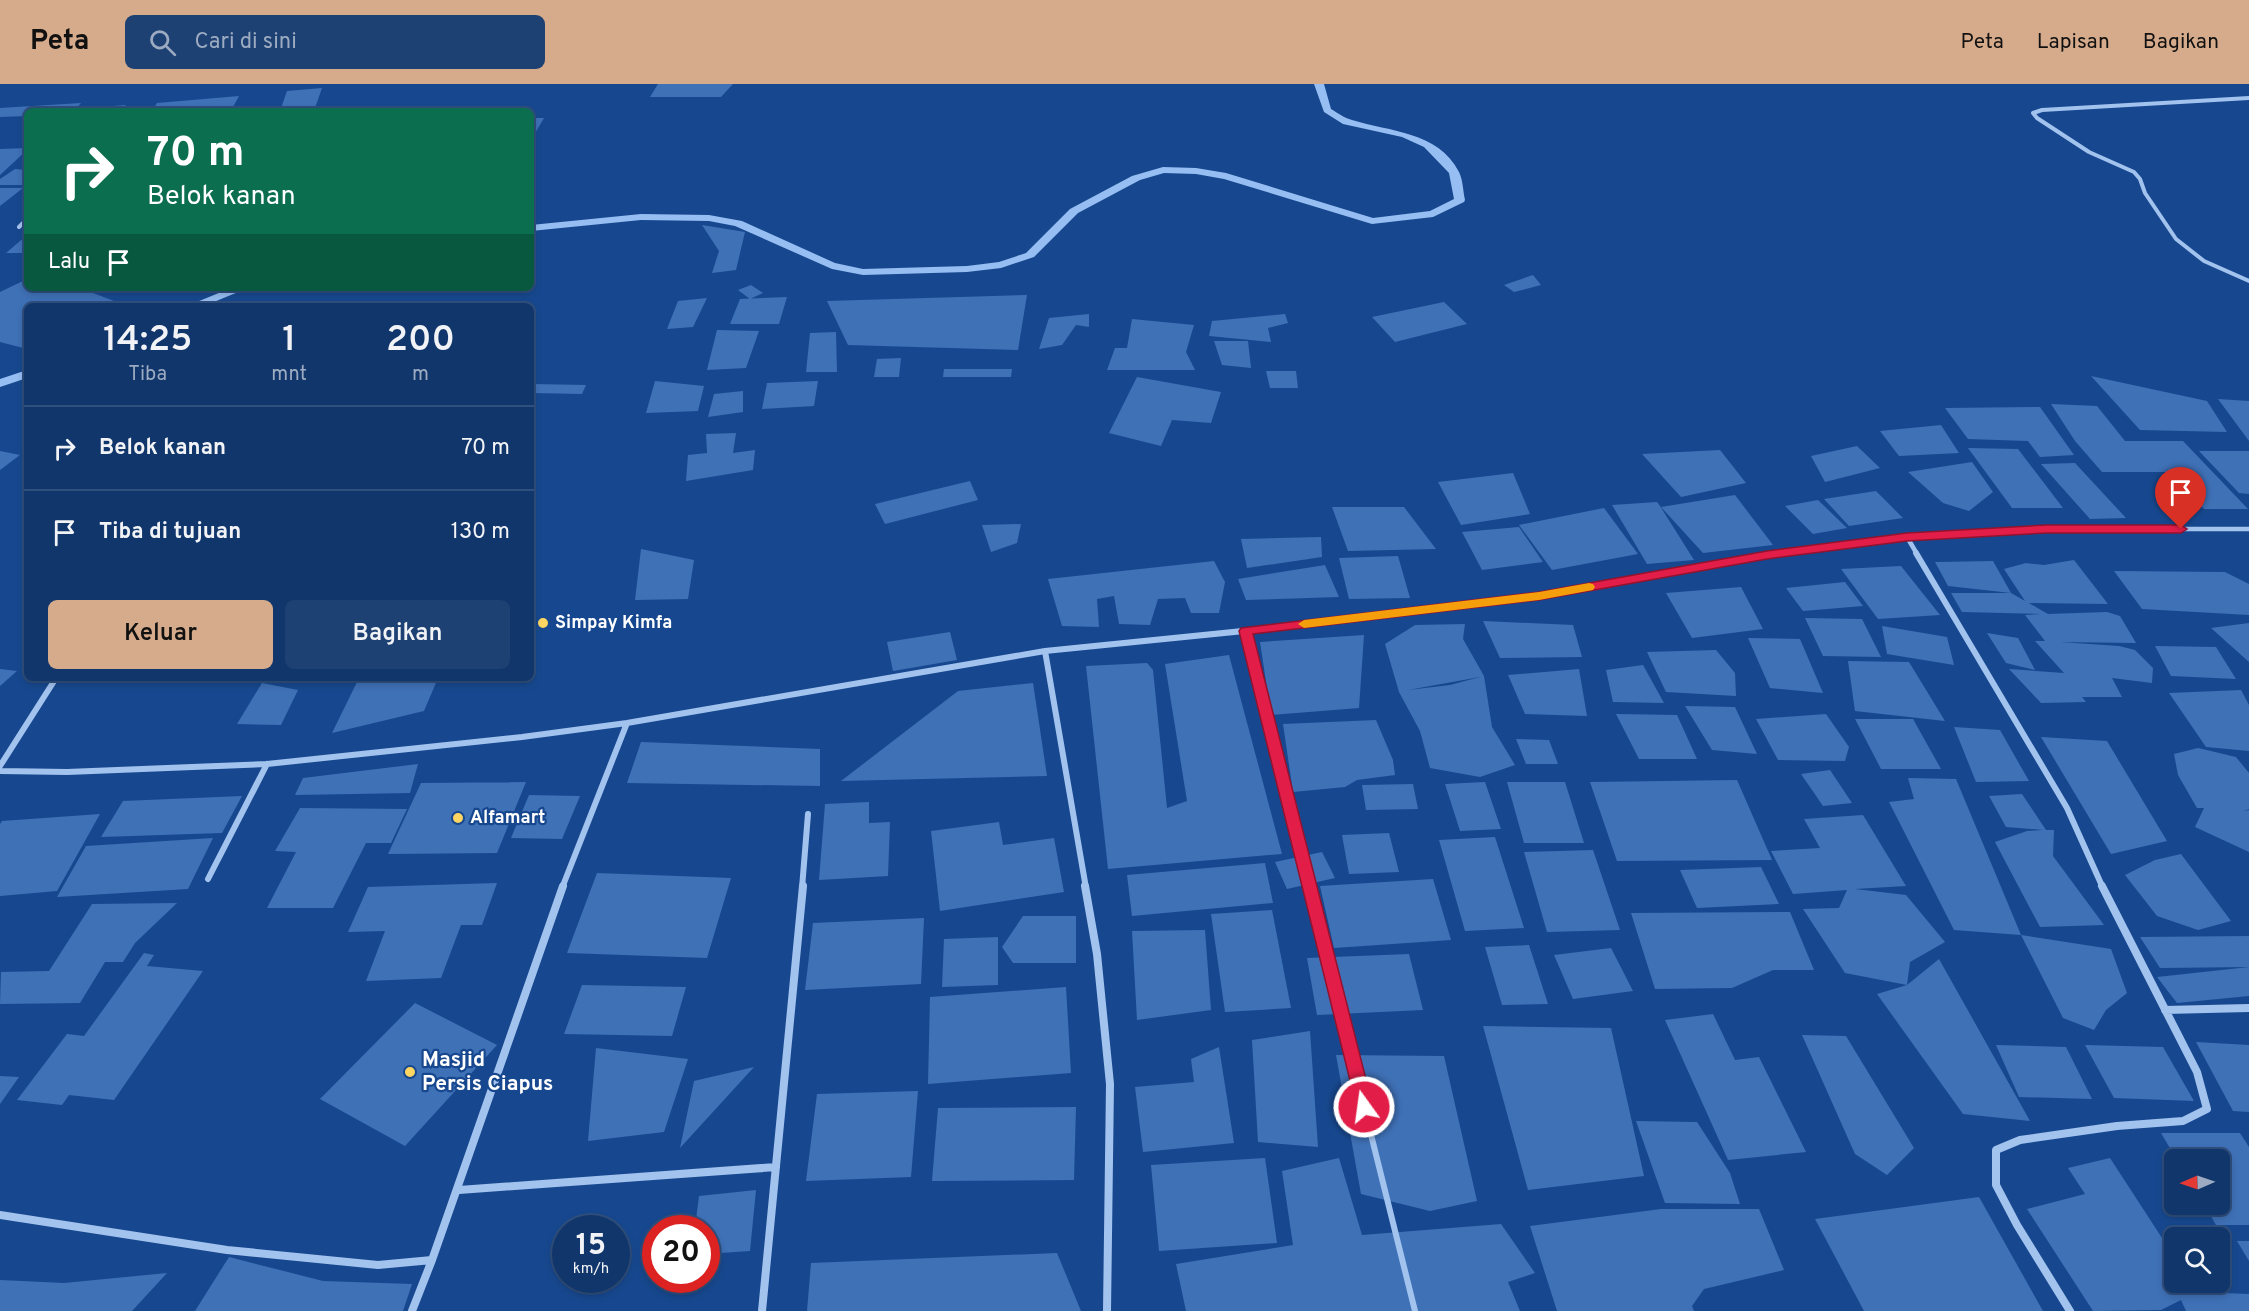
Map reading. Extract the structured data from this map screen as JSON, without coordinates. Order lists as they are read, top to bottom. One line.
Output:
{"places":["Simpay Kimfa","Alfamart","Masjid Persis Ciapus"],"north":"left","page":{"header":"Peta","search":"Cari di sini","nav":["Peta","Lapisan","Bagikan"],"turn":["70 m","Belok kanan"],"then":"Lalu","eta":["14:25","Tiba","1","mnt","200","m"],"list":[{"name":"Belok kanan","value":"70 m"},{"name":"Tiba di tujuan","value":"130 m"}],"buttons":["Keluar","Bagikan"],"speed":"15 km/h","limit":"20"}}
